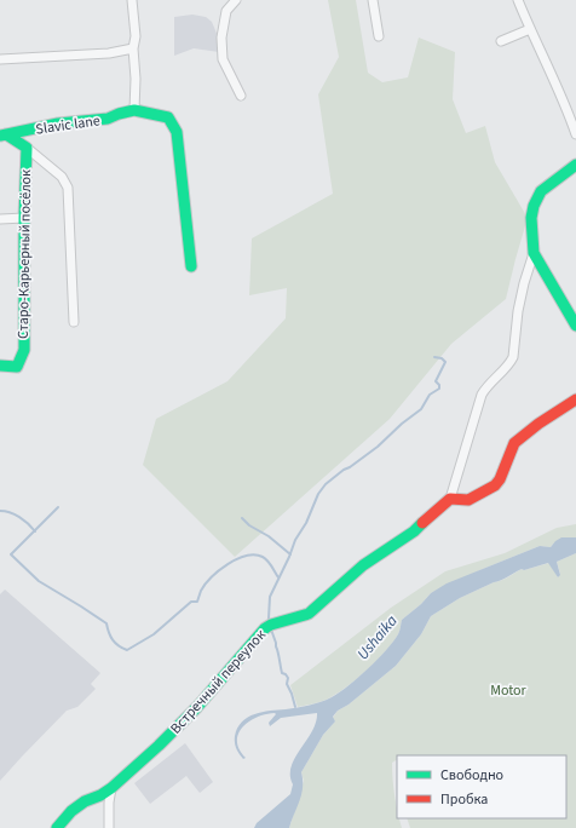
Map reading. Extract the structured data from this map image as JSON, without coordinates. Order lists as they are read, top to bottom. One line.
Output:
{"streets":{"street":["Slavic lane","Старо-Карьерный посёлок","Встречный переулок"]},"crossings":[["Slavic lane","Старо-Карьерный посёлок"]],"water":["Ushaika"],"parks":["Motor"],"legend":["Свободно","Пробка"]}
